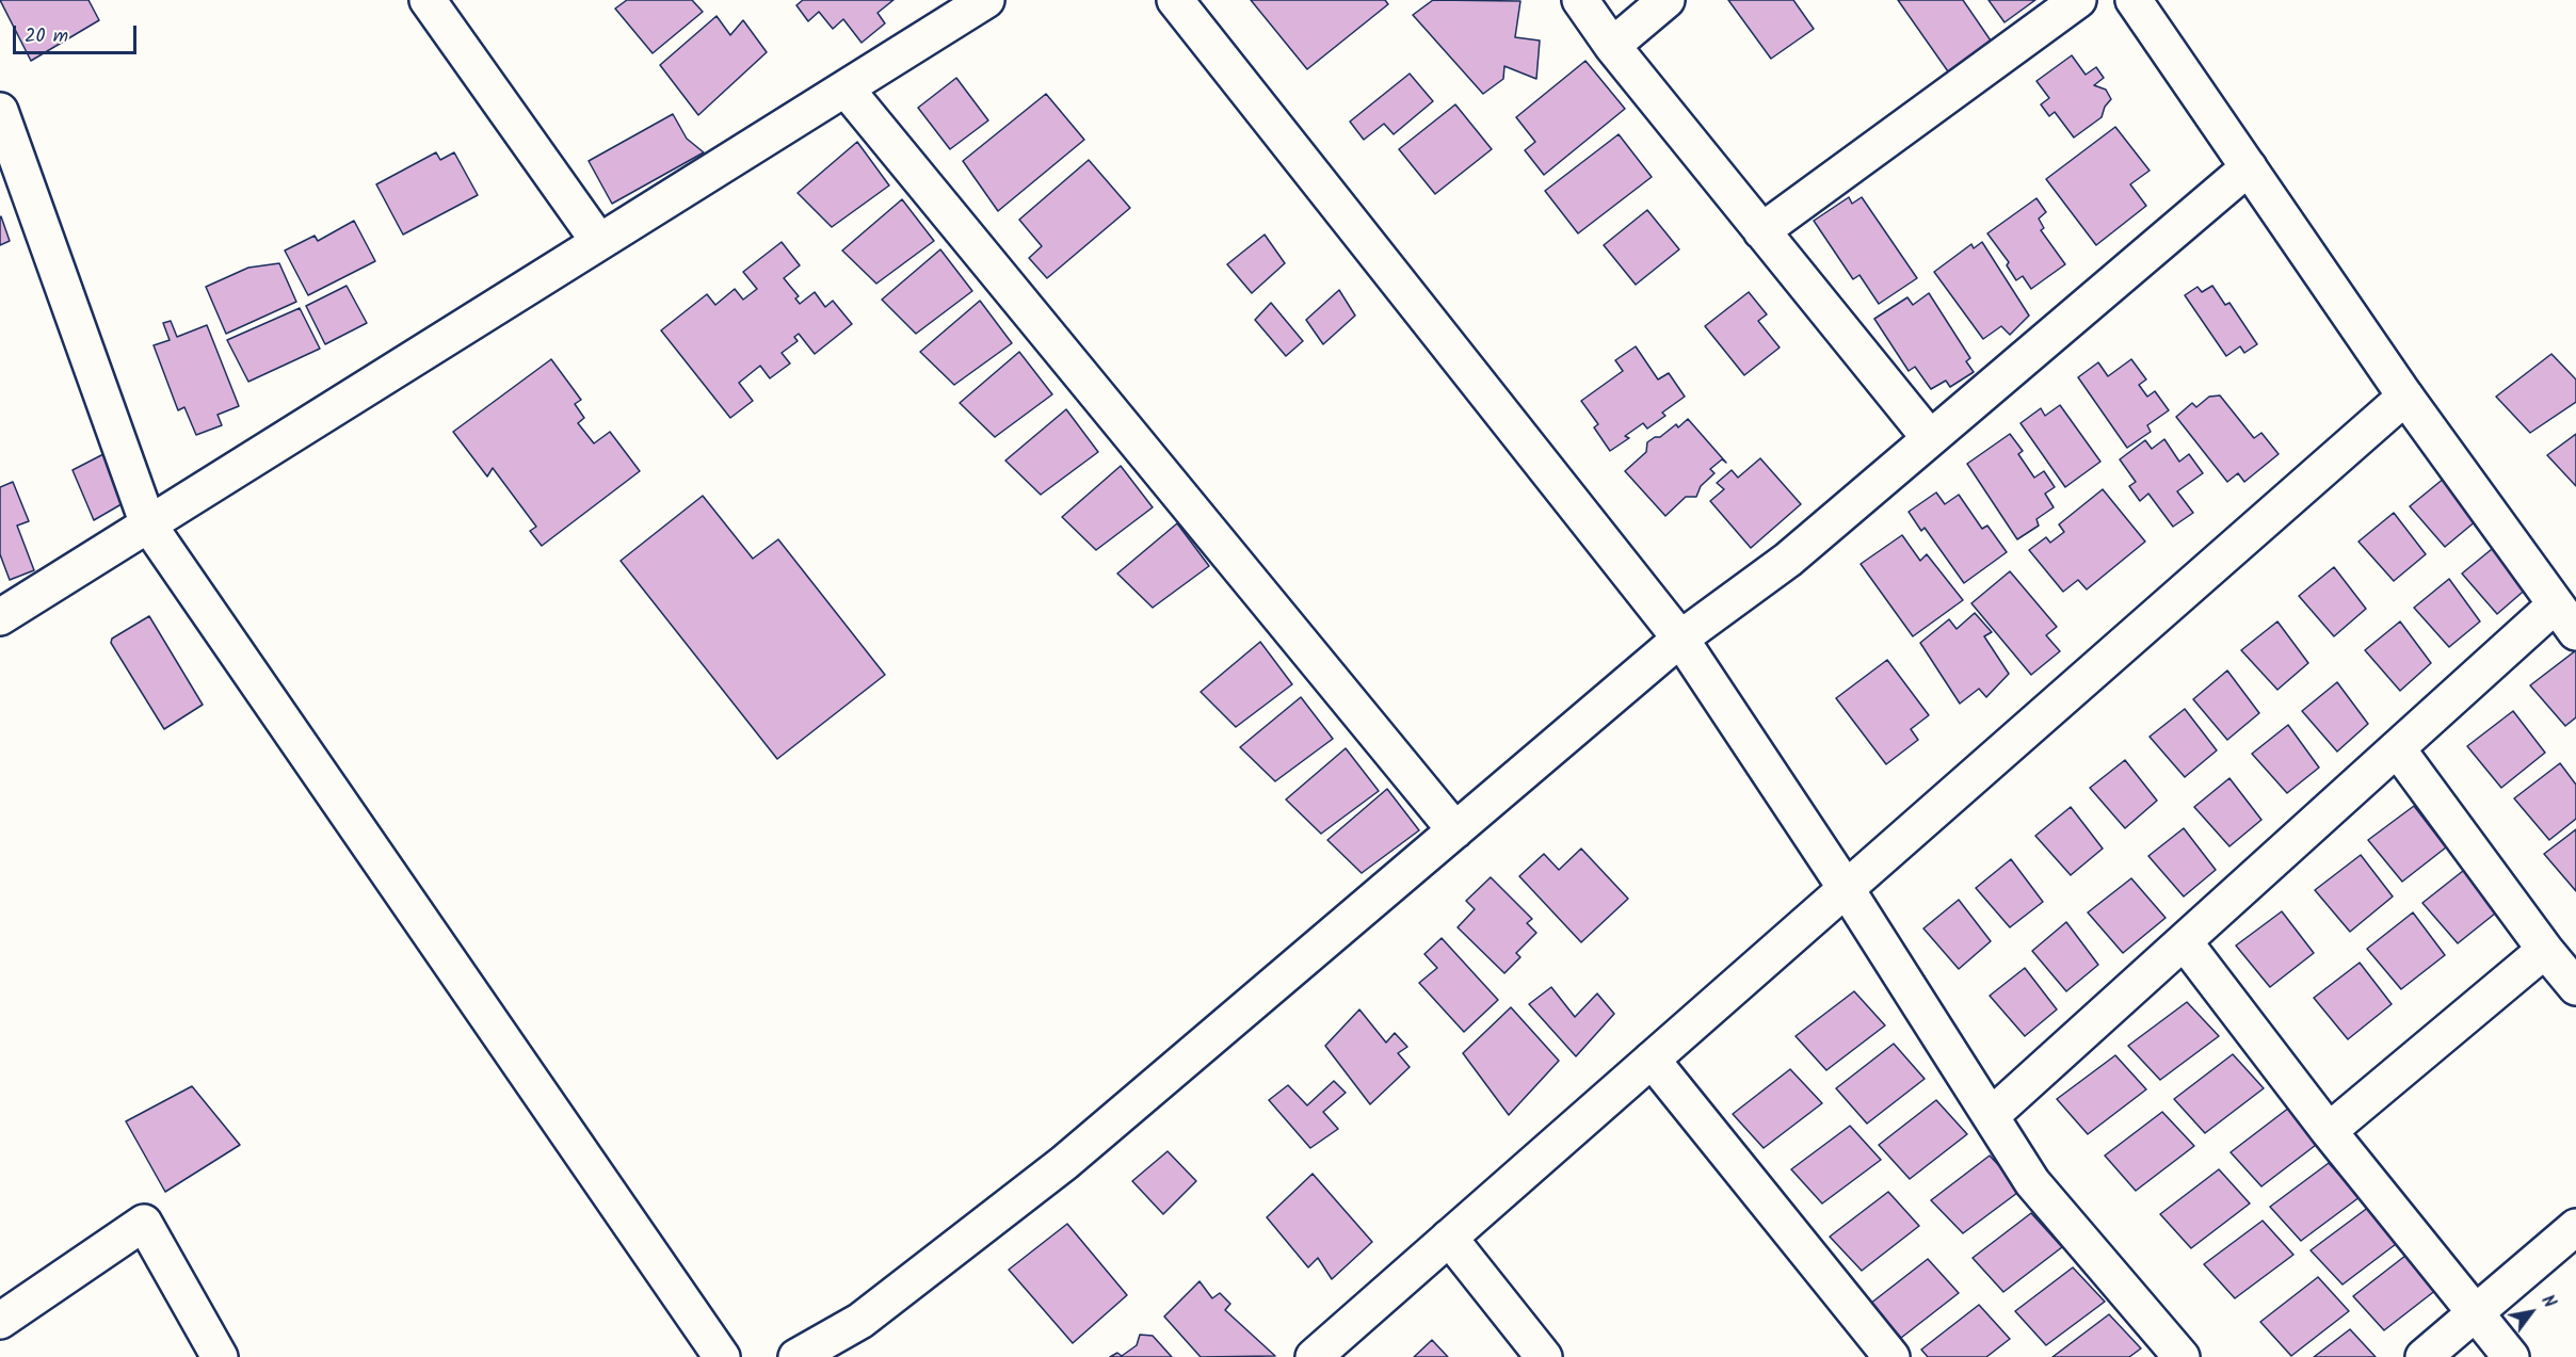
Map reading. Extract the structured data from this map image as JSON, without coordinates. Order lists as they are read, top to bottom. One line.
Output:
{"scale_bar":"20 m","north":"top right"}
